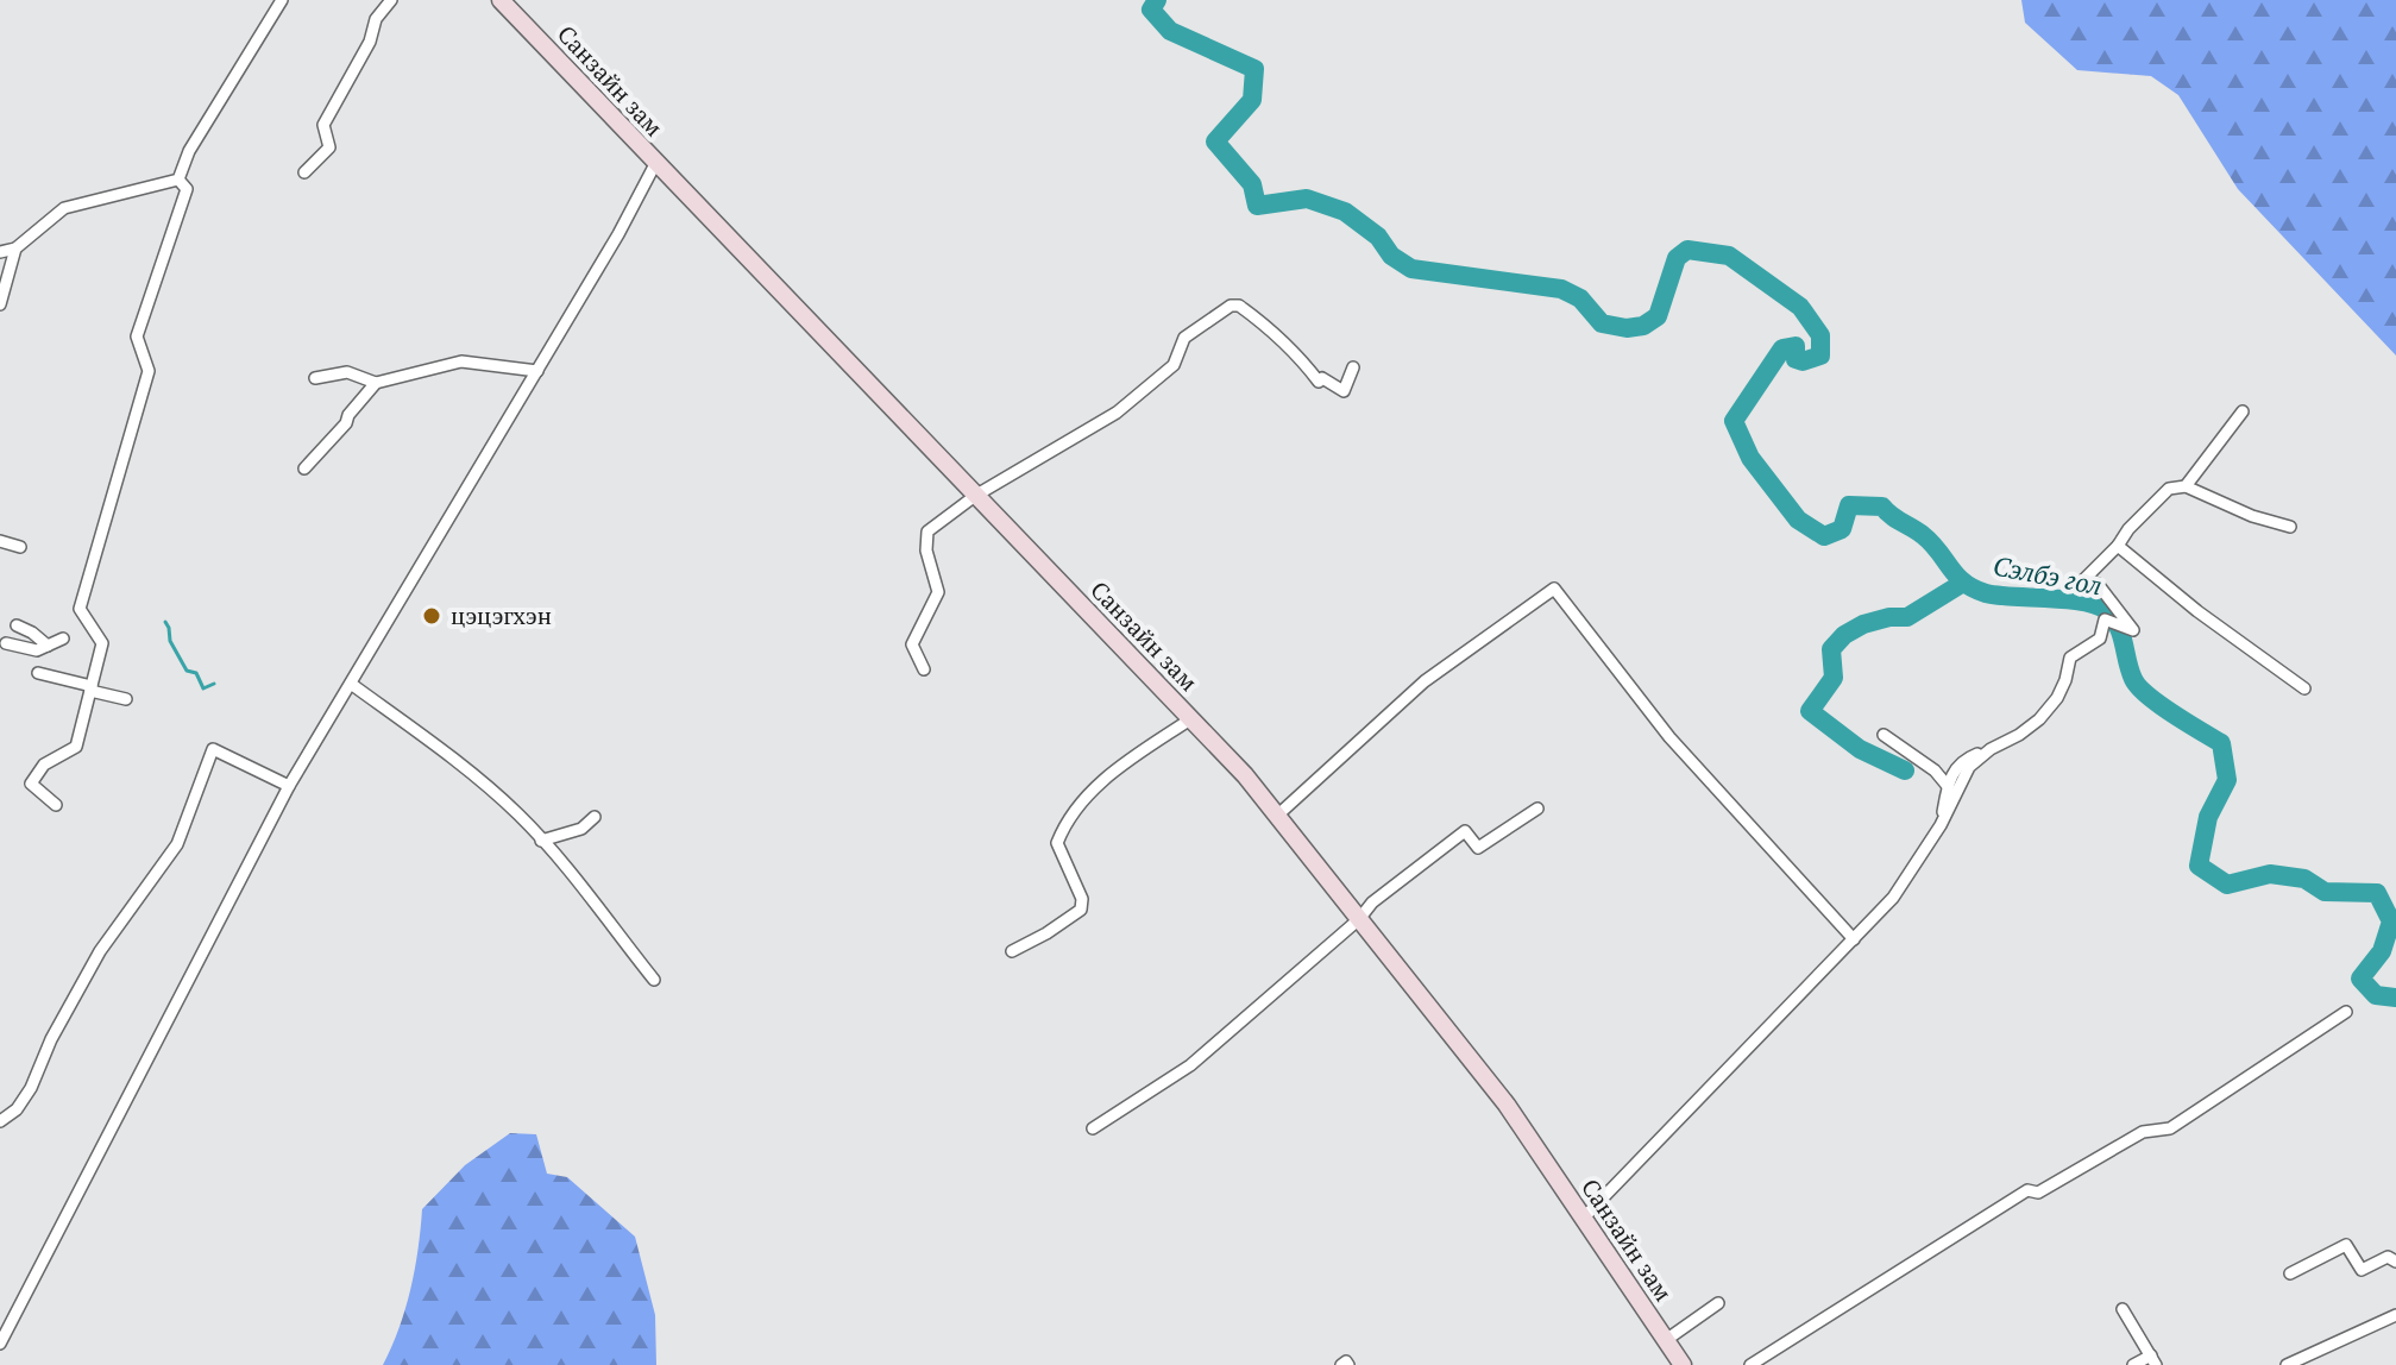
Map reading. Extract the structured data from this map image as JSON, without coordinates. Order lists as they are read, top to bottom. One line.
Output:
{"streets":{"main road":["Санзайн зам"]},"water":["Сэлбэ гол"],"places":["цэцэгхэн"]}
